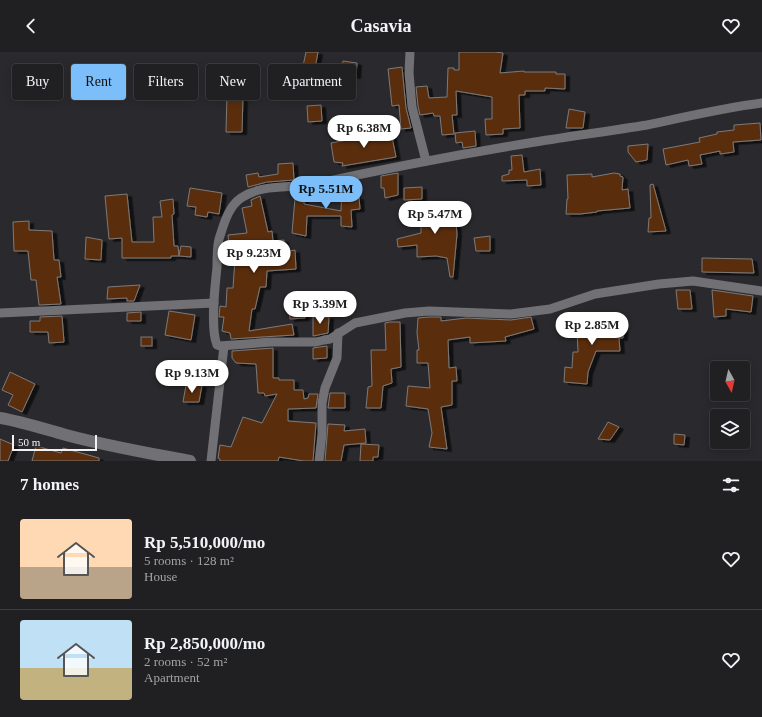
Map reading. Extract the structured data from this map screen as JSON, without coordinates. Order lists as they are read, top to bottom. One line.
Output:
{"scale_bar":"50 m","north":"bottom","page":{"header":"Casavia","chip":["Buy","Rent","Filters","New","Apartment"],"price":["Rp 6.38M","Rp 5.51M","Rp 5.47M","Rp 9.23M","Rp 3.39M","Rp 2.85M","Rp 9.13M"],"scale":"50 m","heading":"7 homes","list":[{"name":"Rp 5,510,000/mo","note":"5 rooms · 128 m² · House"},{"name":"Rp 2,850,000/mo","note":"2 rooms · 52 m² · Apartment"}]}}
